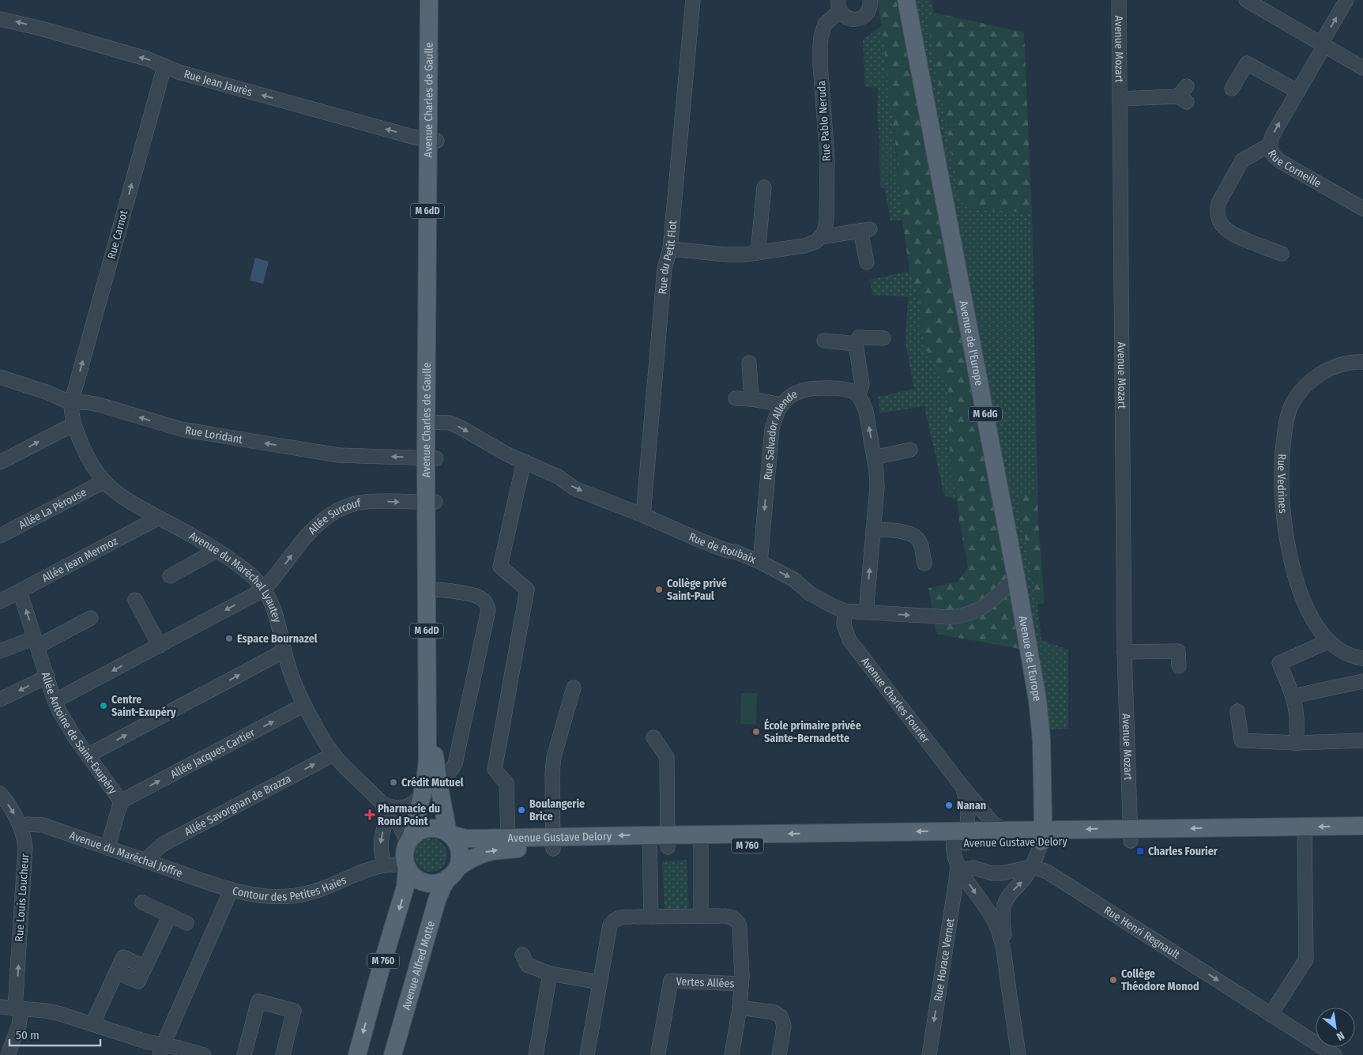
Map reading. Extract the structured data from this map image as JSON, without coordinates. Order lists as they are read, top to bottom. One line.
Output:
{"streets":{"main road":["Avenue Charles de Gaulle","M 6dD","Avenue de l'Europe","M 6dG","Avenue Gustave Delory","M 760","Avenue Alfred Motte"],"street":["Avenue Mozart","Rue Jean Jaurès","Rue Pablo Neruda","Rue Corneille","Rue Carnot","Rue du Petit Flot","Rue Loridant","Rue Salvador Allende","Rue Vedrines","Allée La Pérouse","Allée Surcouf","Rue de Roubaix","Allée Jean Mermoz","Avenue du Maréchal Lyautey","Avenue Charles Fourier","Allée Antoine de Saint-Exupéry","Allée Jacques Cartier","Allée Savorgnan de Brazza","Avenue du Maréchal Joffre","Contour des Petites Haies","Rue Louis Loucheur","Rue Henri Regnault","Rue Horace Vernet","Vertes Allées"]},"crossings":[["Avenue Mozart","Avenue Gustave Delory"],["Rue Jean Jaurès","Avenue Charles de Gaulle"],["Rue Jean Jaurès","Rue Carnot"],["Avenue Charles de Gaulle","Rue Loridant"],["Avenue Charles de Gaulle","Allée Surcouf"],["Avenue Charles de Gaulle","Rue de Roubaix"],["Avenue Charles de Gaulle","Avenue du Maréchal Lyautey"],["Avenue Charles de Gaulle","Avenue Gustave Delory"],["Avenue Charles de Gaulle","M 760"],["Avenue Charles de Gaulle","Contour des Petites Haies"],["Avenue Charles de Gaulle","Avenue Alfred Motte"],["Rue Carnot","Rue Loridant"],["Rue Carnot","Avenue du Maréchal Lyautey"],["Rue du Petit Flot","Rue de Roubaix"],["Avenue de l'Europe","Rue de Roubaix"],["Avenue de l'Europe","Avenue Charles Fourier"],["Avenue de l'Europe","Avenue Gustave Delory"],["Rue Loridant","Avenue du Maréchal Lyautey"],["Rue Salvador Allende","Rue de Roubaix"],["Allée La Pérouse","Avenue du Maréchal Lyautey"],["Allée Surcouf","Avenue du Maréchal Lyautey"],["Rue de Roubaix","Avenue Charles Fourier"],["Allée Jean Mermoz","Avenue du Maréchal Lyautey"],["Allée Jean Mermoz","Allée Antoine de Saint-Exupéry"],["Avenue du Maréchal Lyautey","Allée Jacques Cartier"],["Avenue du Maréchal Lyautey","Allée Savorgnan de Brazza"],["Avenue du Maréchal Lyautey","Avenue Gustave Delory"],["Avenue du Maréchal Lyautey","M 760"],["Avenue du Maréchal Lyautey","Contour des Petites Haies"],["Avenue du Maréchal Lyautey","Avenue Alfred Motte"],["Avenue Charles Fourier","Avenue Gustave Delory"],["Avenue Charles Fourier","Rue Henri Regnault"],["Avenue Charles Fourier","Rue Horace Vernet"],["Allée Antoine de Saint-Exupéry","Allée Jacques Cartier"],["Allée Antoine de Saint-Exupéry","Avenue du Maréchal Joffre"],["Allée Savorgnan de Brazza","Avenue du Maréchal Joffre"],["Avenue Gustave Delory","M 760"],["Avenue Gustave Delory","Contour des Petites Haies"],["Avenue Gustave Delory","Avenue Alfred Motte"],["M 760","Contour des Petites Haies"],["M 760","Avenue Alfred Motte"],["Avenue du Maréchal Joffre","Contour des Petites Haies"],["Avenue du Maréchal Joffre","Rue Louis Loucheur"],["Contour des Petites Haies","Avenue Alfred Motte"]],"one_way":["Rue Jean Jaurès","Rue Corneille","Rue Carnot","Rue Loridant","Allée Surcouf","Rue de Roubaix","Rue Henri Regnault","Rue Horace Vernet"],"places":{"other":["Collège privé Saint-Paul","Espace Bournazel","Centre Saint-Exupéry","École primaire privée Sainte-Bernadette","Crédit Mutuel","Nanan","Boulangerie Brice","Collège Théodore Monod"],"health":["Pharmacie du Rond Point"],"transit":["Charles Fourier"]},"scale_bar":"50 m","north":"bottom right"}
